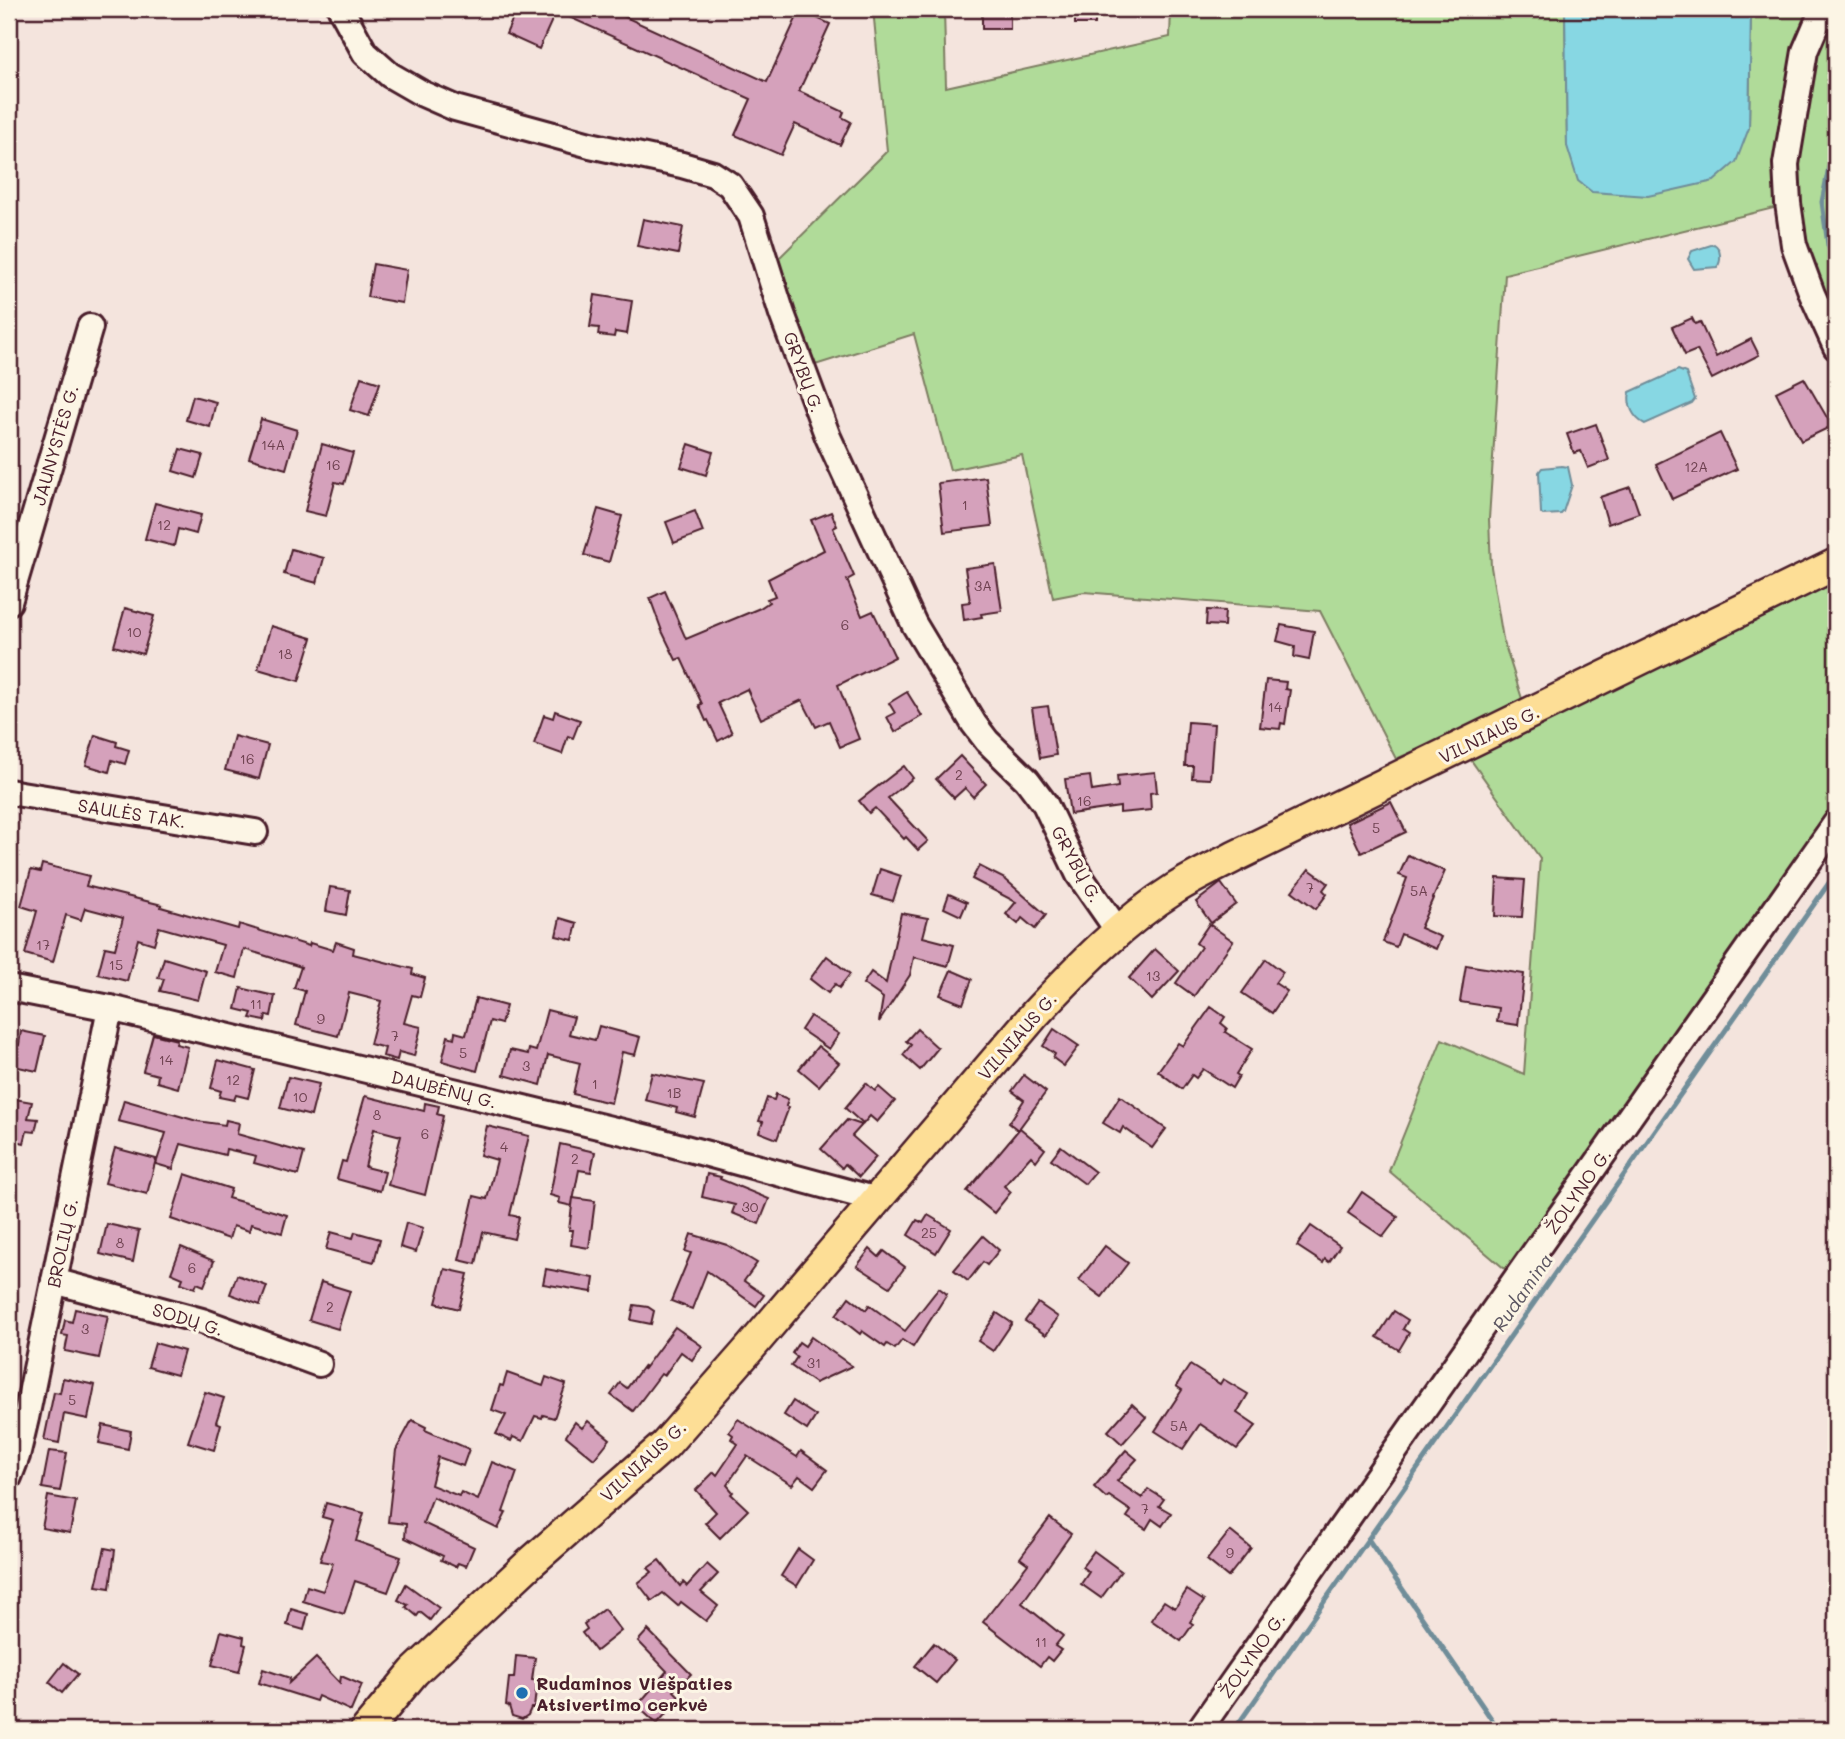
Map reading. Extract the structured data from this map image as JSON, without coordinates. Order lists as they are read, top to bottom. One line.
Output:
{"streets":{"main road":["VILNIAUS G."],"street":["GRYBŲ G.","JAUNYSTĖS G.","SAULĖS TAK.","DAUBĖNŲ G.","ŽOLYNO G.","BROLIŲ G.","SODŲ G."]},"crossings":[["GRYBŲ G.","VILNIAUS G."],["VILNIAUS G.","DAUBĖNŲ G."],["DAUBĖNŲ G.","BROLIŲ G."],["BROLIŲ G.","SODŲ G."]],"water":["Rudamina"],"places":["Rudaminos Viešpaties Atsivertimo cerkvė"],"house_numbers":["14A","16","12A","1","12","3A","6","10","18","14","16","2","16","5","7","5A","17","15","13","11","9","7","5","14","3","12","1","1B","10","8","6","4","2","30","25","8","6","2","3","31","5","5A","7","9","11"]}
